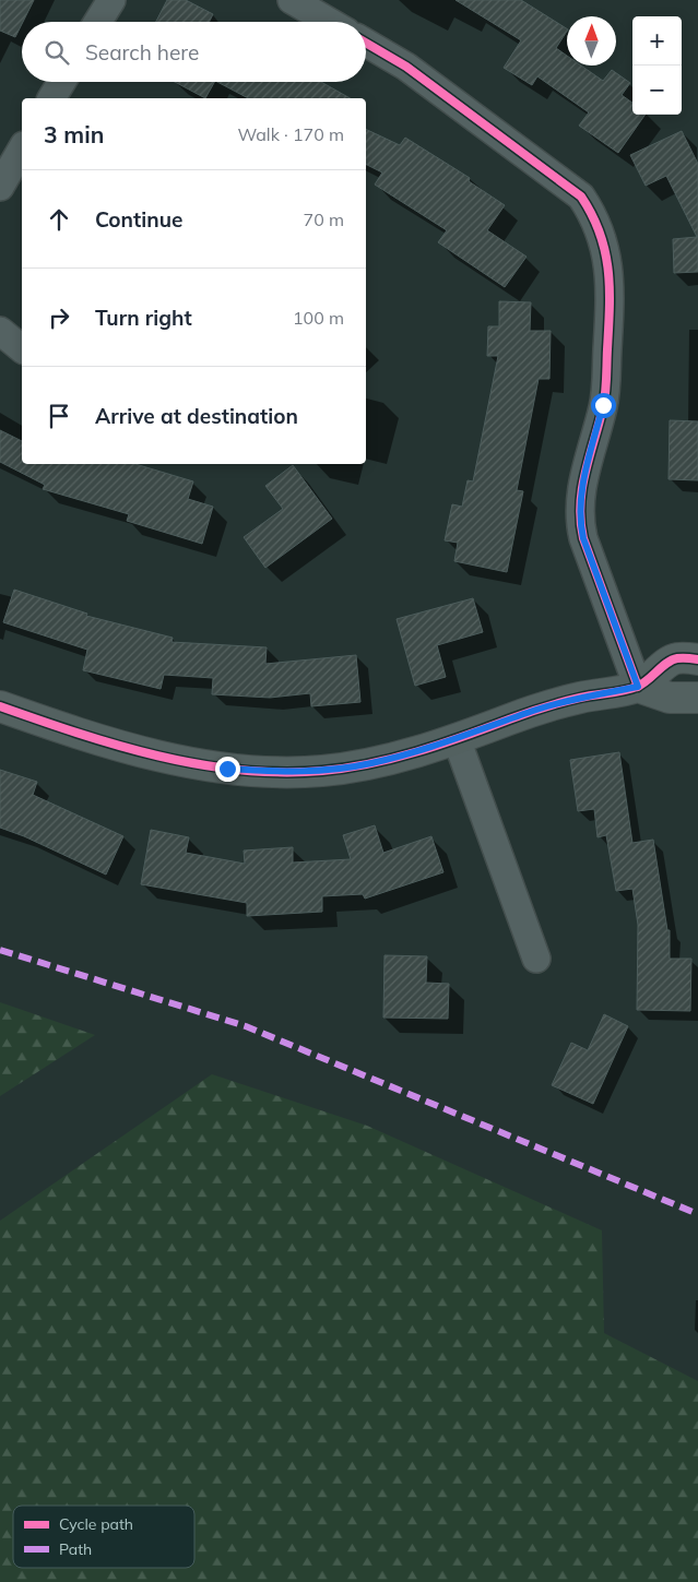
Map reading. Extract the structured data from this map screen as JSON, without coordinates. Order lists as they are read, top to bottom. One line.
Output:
{"legend":["Cycle path","Path"],"north":"top","page":{"map_buttons":["+","−"],"search":"Search here","heading":["3 min","Walk · 170 m"],"list":[["Continue","70 m"],["Turn right","100 m"],"Arrive at destination"]}}
